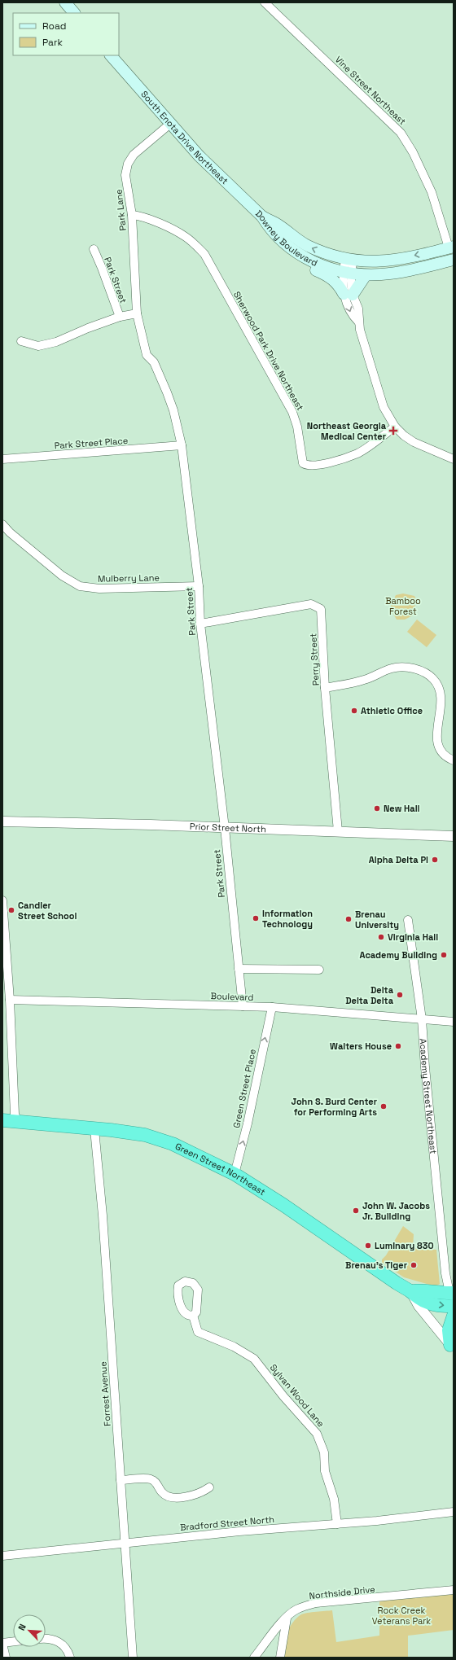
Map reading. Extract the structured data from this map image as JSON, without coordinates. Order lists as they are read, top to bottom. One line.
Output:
{"streets":{"highway":["Green Street Northeast"],"main road":["South Enota Drive Northeast","Downey Boulevard"],"street":["Vine Street Northeast","Park Lane","Park Street","Sherwood Park Drive Northeast","Park Street Place","Mulberry Lane","Perry Street","Prior Street North","Boulevard","Green Street Place","Academy Street Northeast","Forrest Avenue","Sylvan Wood Lane","Bradford Street North","Northside Drive"]},"crossings":[["Vine Street Northeast","Downey Boulevard"],["South Enota Drive Northeast","Park Lane"],["South Enota Drive Northeast","Downey Boulevard"],["Park Lane","Park Street"],["Park Lane","Sherwood Park Drive Northeast"],["Park Street","Park Street Place"],["Park Street","Mulberry Lane"],["Park Street","Perry Street"],["Park Street","Prior Street North"],["Park Street","Boulevard"],["Perry Street","Prior Street North"],["Boulevard","Green Street Place"],["Boulevard","Academy Street Northeast"],["Green Street Place","Green Street Northeast"],["Green Street Northeast","Forrest Avenue"],["Forrest Avenue","Bradford Street North"],["Sylvan Wood Lane","Bradford Street North"]],"one_way":["Green Street Place"],"parks":["Bamboo Forest","Rock Creek Veterans Park"],"places":{"health":["Northeast Georgia Medical Center"],"other":["Athletic Office","New Hall","Alpha Delta Pi","Candler Street School","Information Technology","Brenau University","Virginia Hall","Academy Building","Delta Delta Delta","Walters House","John S. Burd Center for Performing Arts","John W. Jacobs Jr. Building","Luminary 830","Brenau's Tiger"]},"legend":["Road","Park"],"north":"top left"}
